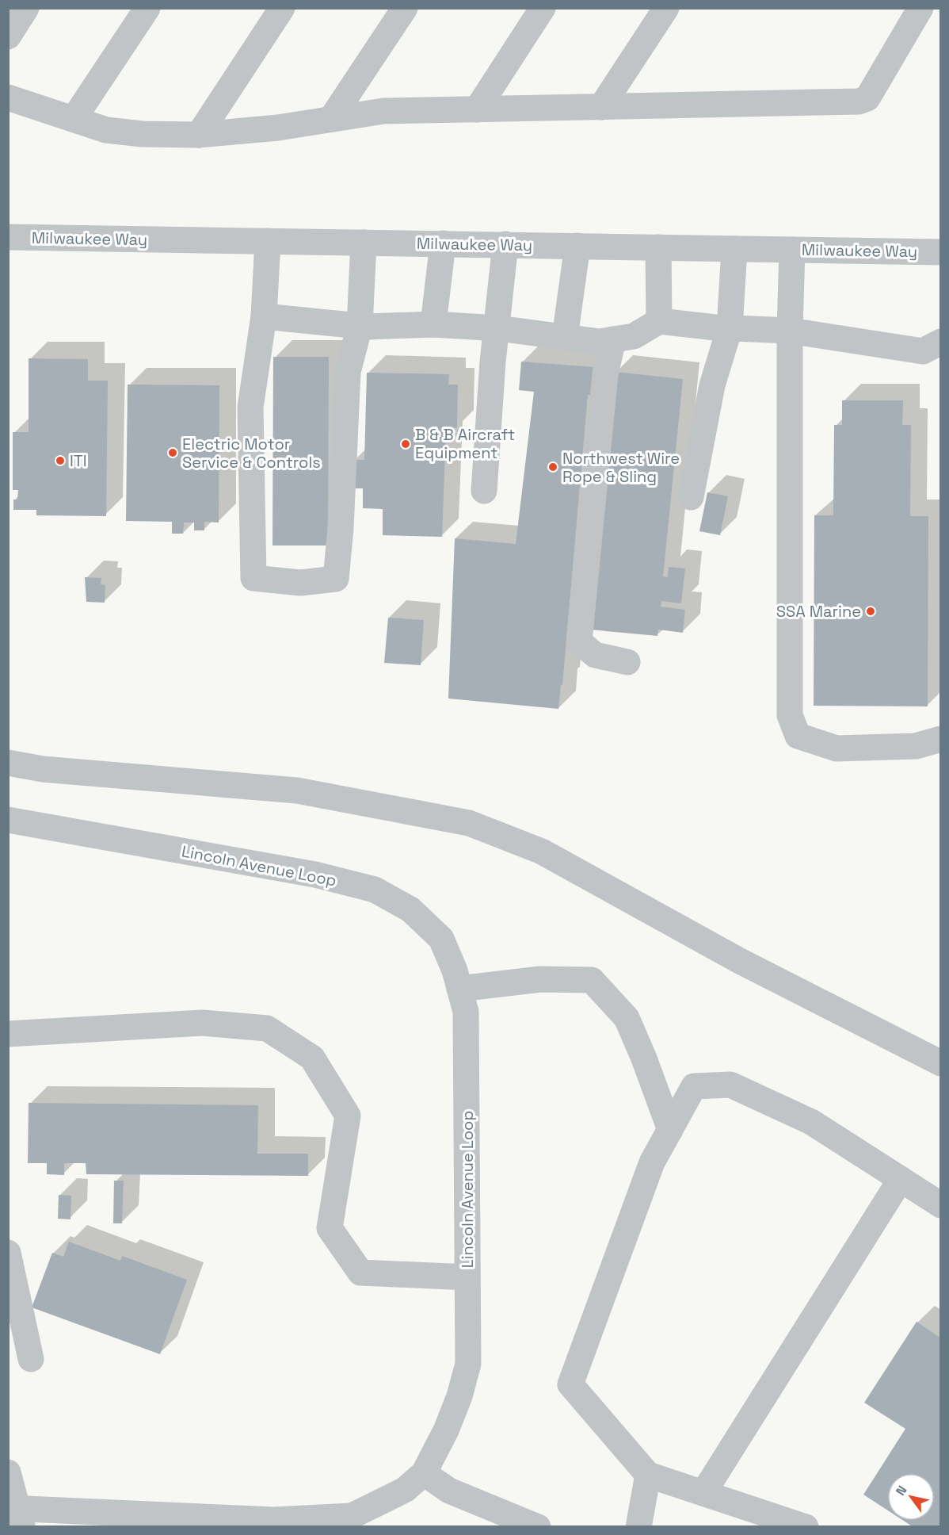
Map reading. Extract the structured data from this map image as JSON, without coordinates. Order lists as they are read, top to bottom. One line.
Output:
{"streets":{"street":["Milwaukee Way","Lincoln Avenue Loop"]},"places":["B & B Aircraft Equipment","Electric Motor Service & Controls","ITI","Northwest Wire Rope & Sling","SSA Marine"],"north":"top left"}
